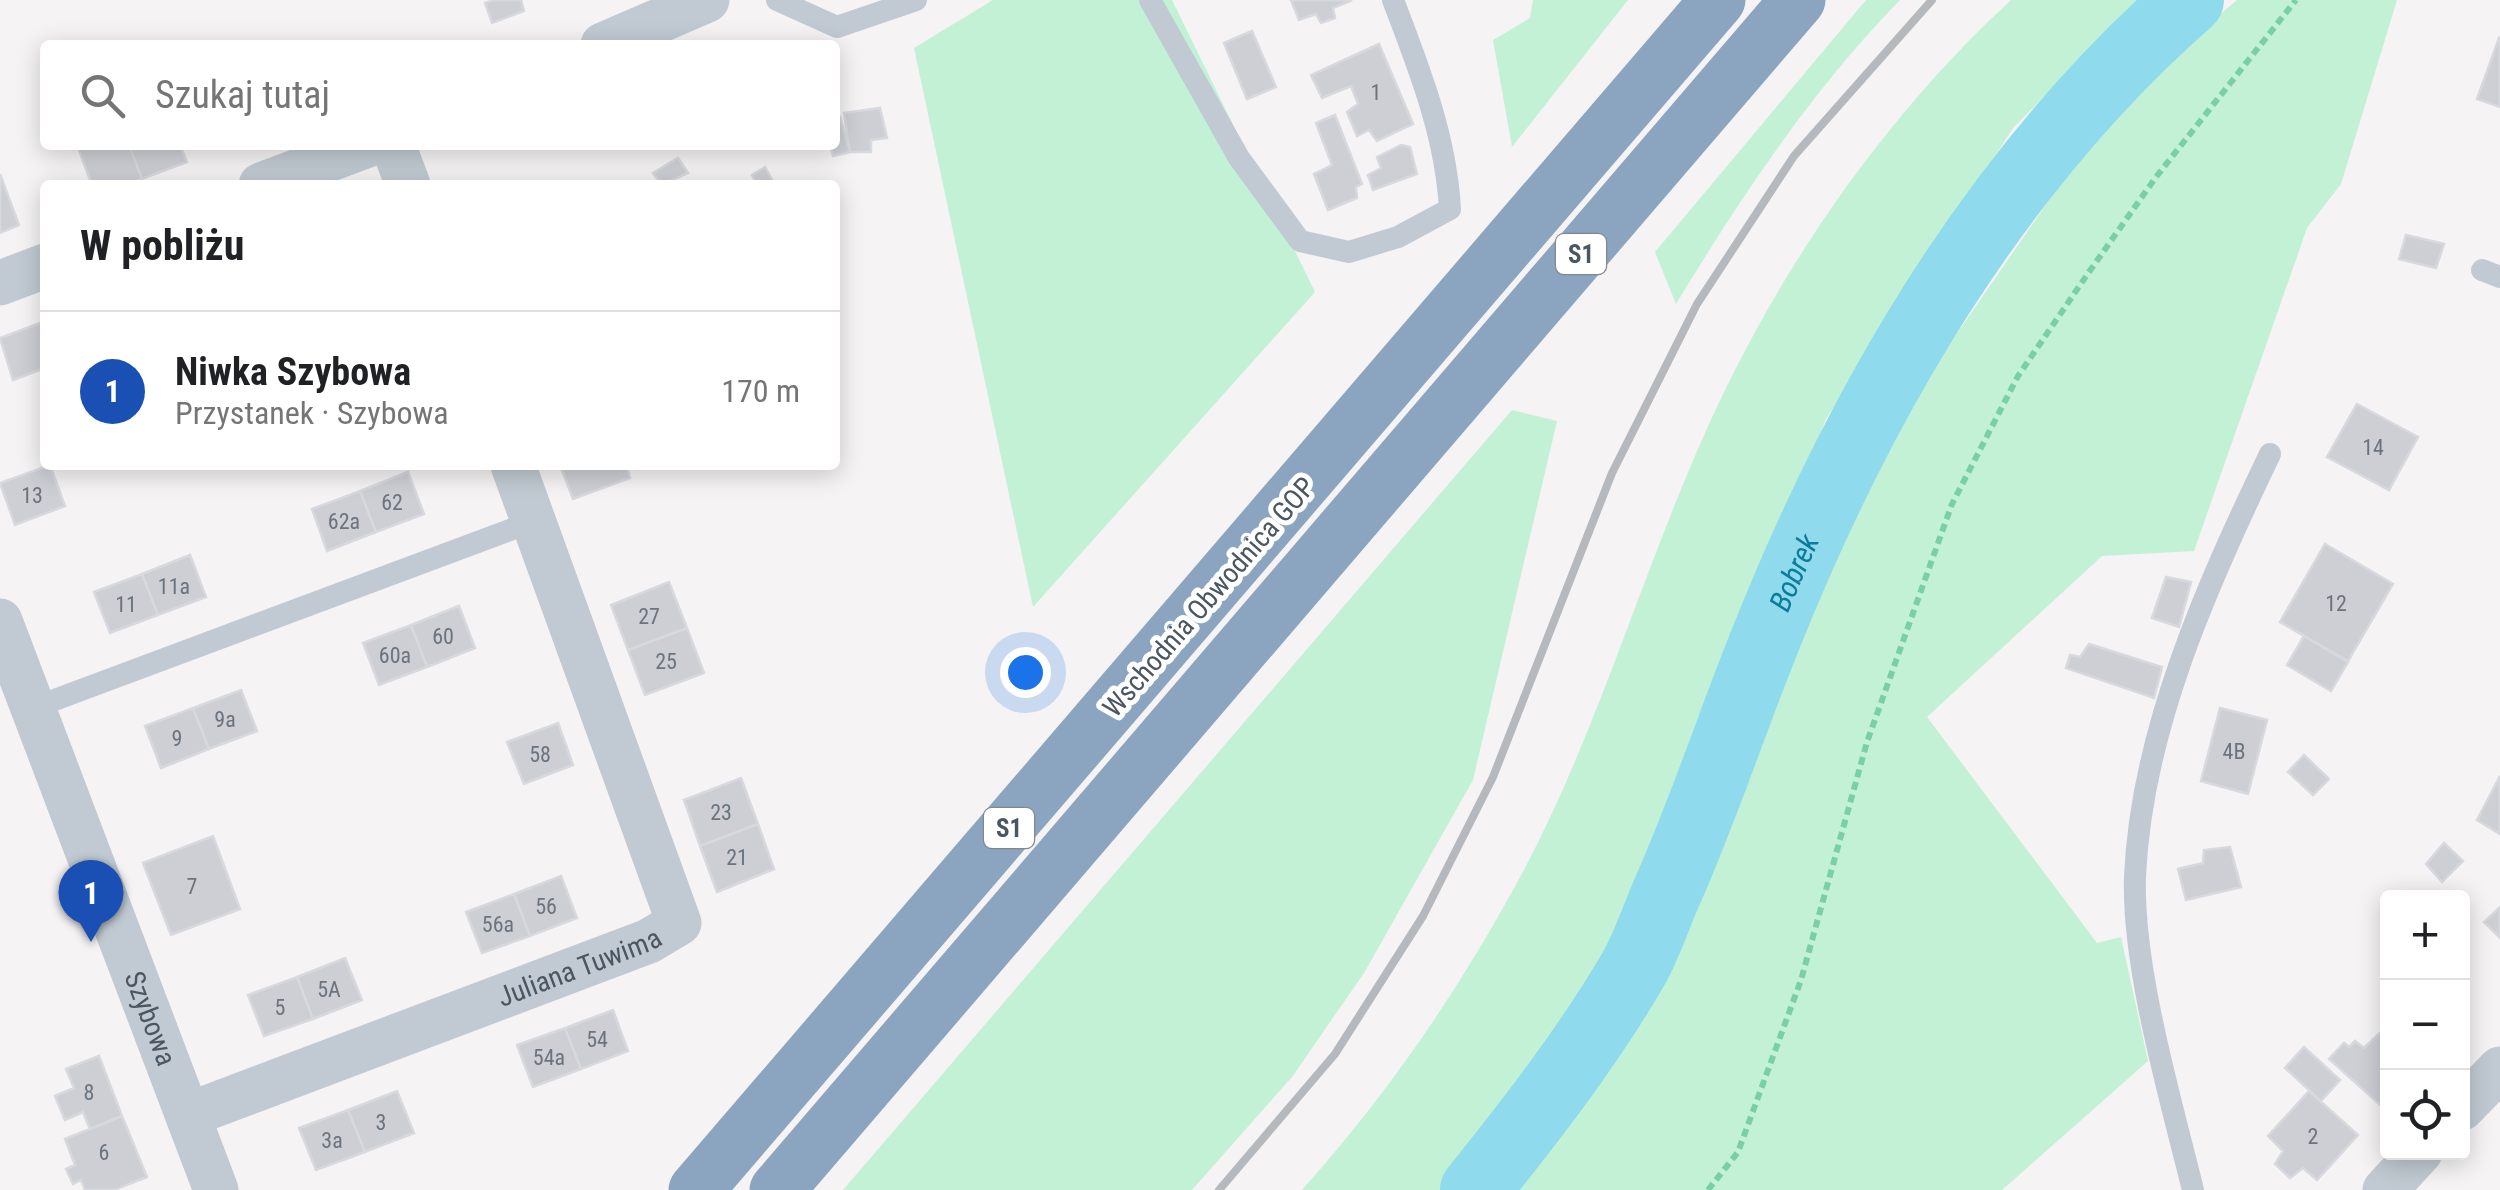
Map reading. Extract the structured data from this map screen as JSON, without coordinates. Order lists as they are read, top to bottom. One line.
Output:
{"streets":{"highway":["S1","Wschodnia Obwodnica GOP"],"street":["Juliana Tuwima","Szybowa"]},"crossings":[["Juliana Tuwima","Szybowa"]],"water":["Bobrek"],"house_numbers":["1","14","13","62","62a","11a","12","11","27","60","60a","25","9a","9","4B","58","23","21","7","56","56a","5A","5","54","54a","8","3","2","3a","6"],"page":{"search":"Szukaj tutaj","heading":"W pobliżu","list":[{"mark":"1","name":"Niwka Szybowa","note":"Przystanek · Szybowa","value":"170 m"}],"pins":"1","map_buttons":["+","−"]}}
